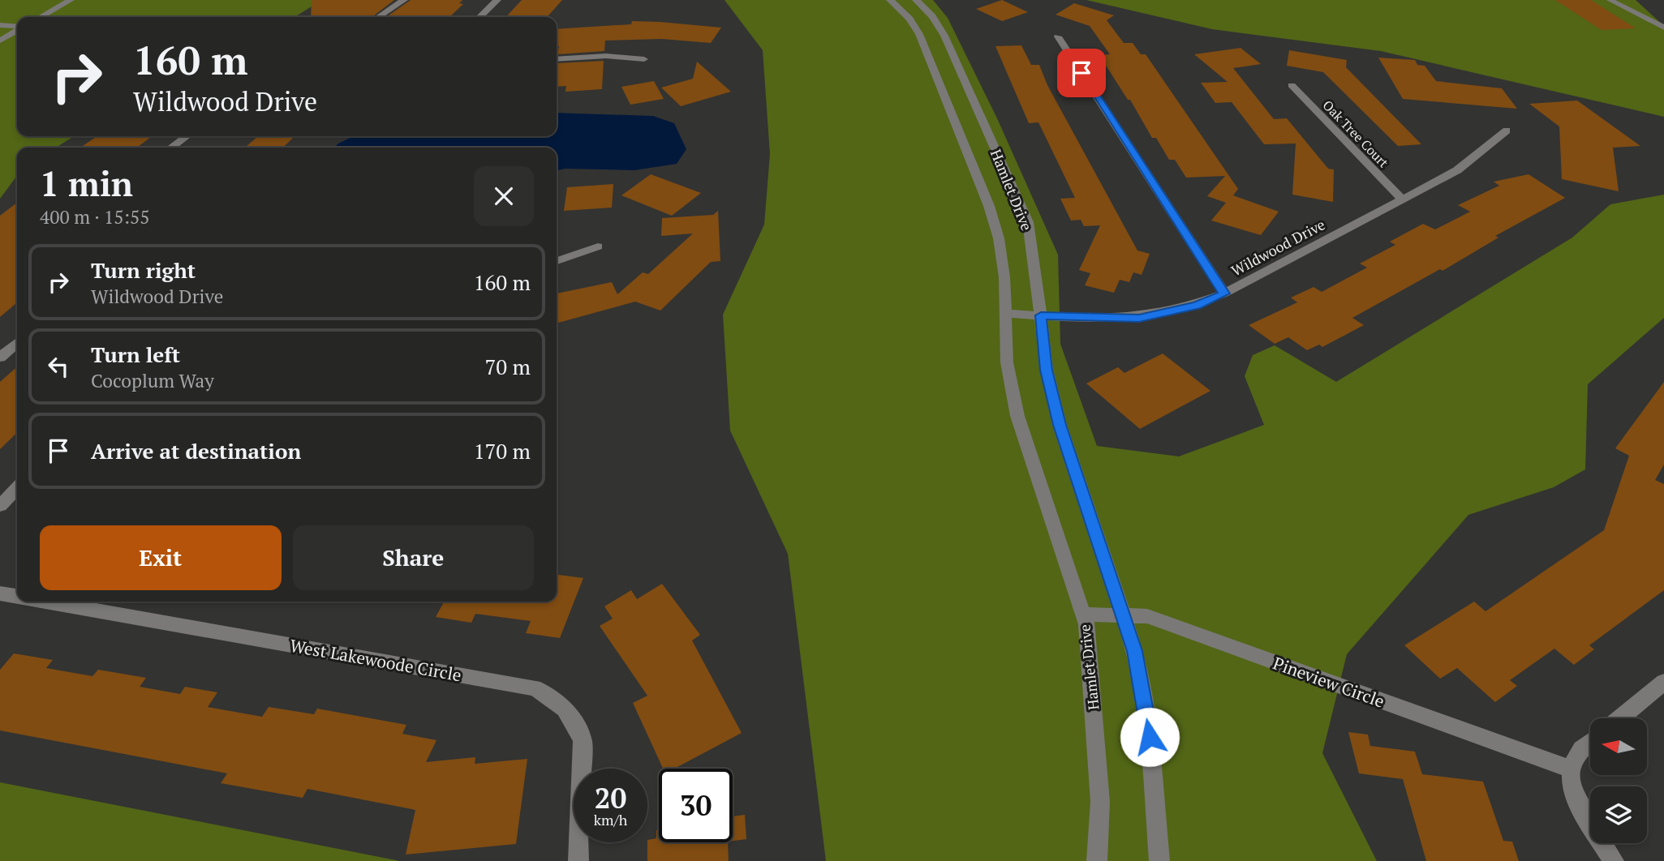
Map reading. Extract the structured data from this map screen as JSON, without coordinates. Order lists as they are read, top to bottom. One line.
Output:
{"streets":{"street":["Oak Tree Court","Hamlet Drive","Wildwood Drive","West Lakewoode Circle","Pineview Circle"]},"crossings":[["Oak Tree Court","Wildwood Drive"],["Hamlet Drive","Wildwood Drive"],["Hamlet Drive","Pineview Circle"]],"north":"left","page":{"turn":["160 m","Wildwood Drive"],"heading":["1 min","400 m · 15:55"],"list":[{"name":"Turn right","note":"Wildwood Drive","value":"160 m"},{"name":"Turn left","note":"Cocoplum Way","value":"70 m"},{"name":"Arrive at destination","value":"170 m"}],"buttons":["Exit","Share"],"speed":"20 km/h","limit":"30"}}
